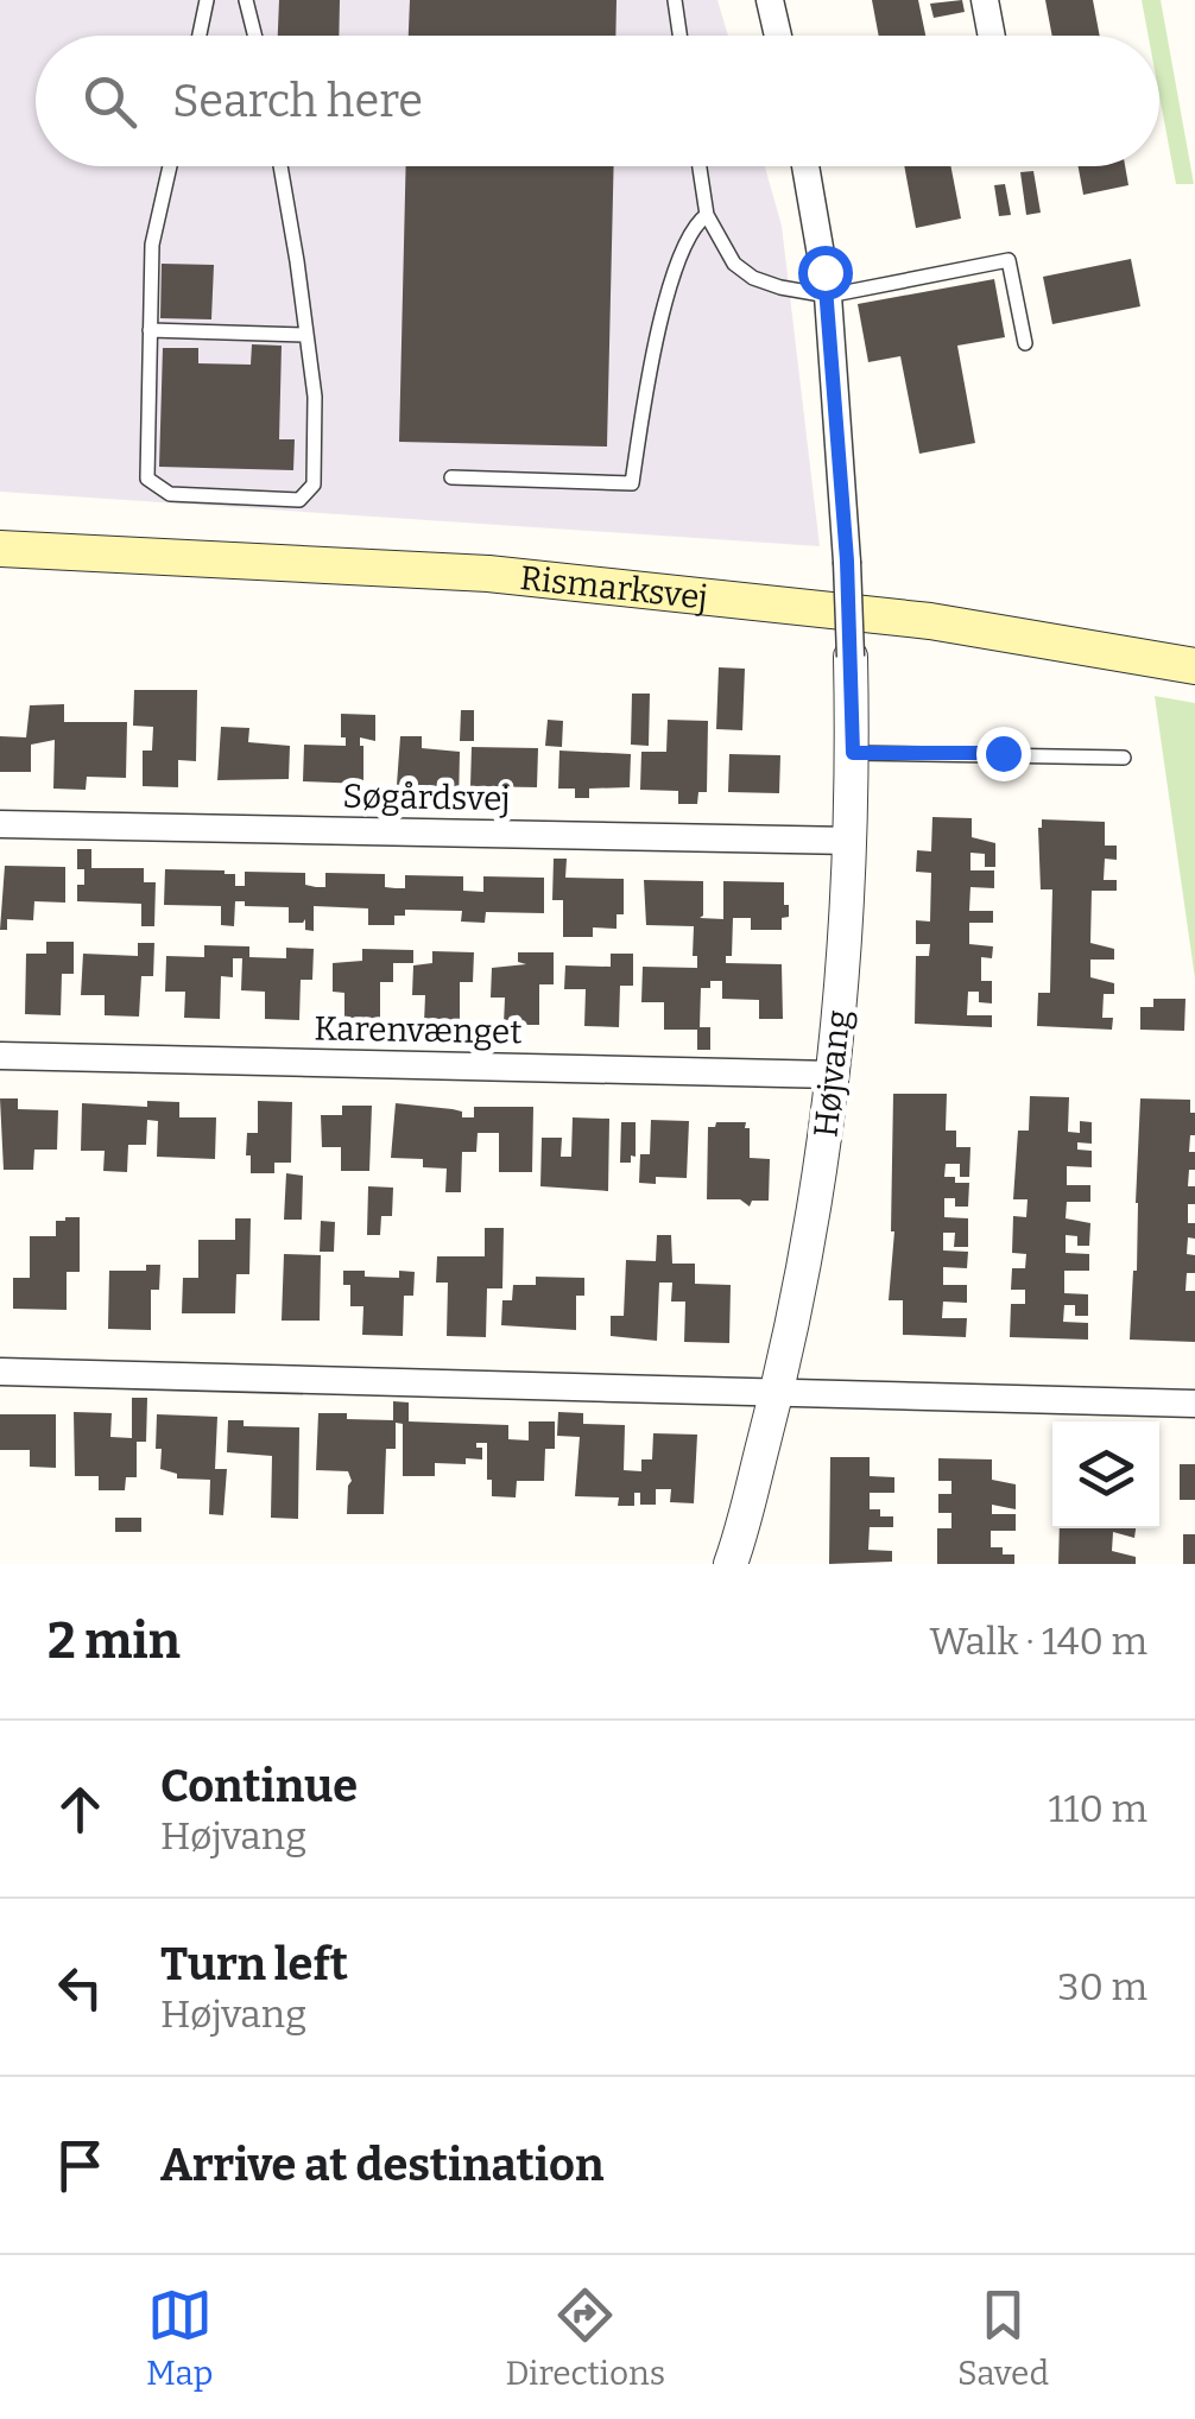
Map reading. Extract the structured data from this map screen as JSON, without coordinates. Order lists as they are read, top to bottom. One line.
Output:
{"streets":{"main road":["Rismarksvej"],"street":["Søgårdsvej","Karenvænget","Højvang"]},"crossings":[["Søgårdsvej","Højvang"],["Karenvænget","Højvang"]],"page":{"search":"Search here","heading":["2 min","Walk · 140 m"],"list":[["Continue","Højvang","110 m"],["Turn left","Højvang","30 m"],"Arrive at destination"],"nav":["Map","Directions","Saved"]}}
